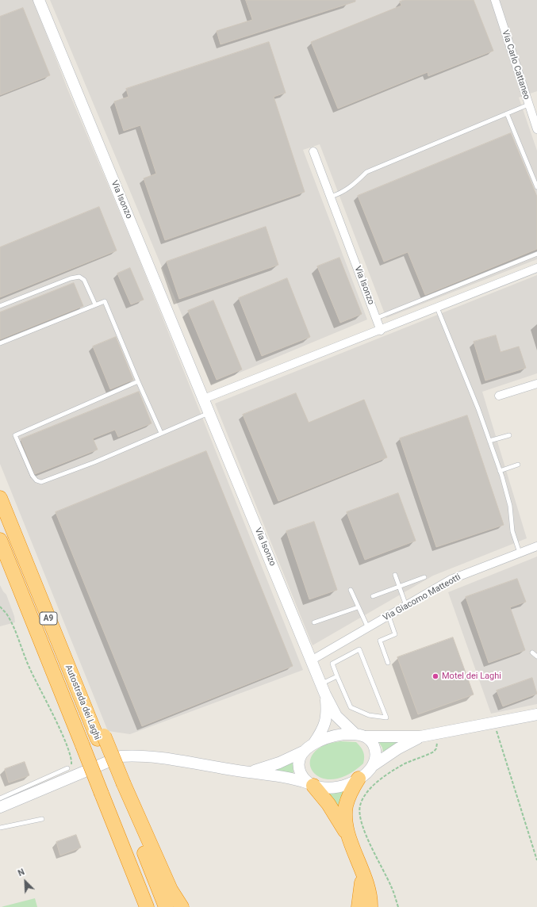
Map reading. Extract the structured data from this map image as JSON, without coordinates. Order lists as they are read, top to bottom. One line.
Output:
{"streets":{"highway":["A9","Autostrada dei Laghi"],"street":["Via Carlo Cattaneo","Via Isonzo","Via Giacomo Matteotti"]},"crossings":[["Via Isonzo","Via Giacomo Matteotti"]],"places":["Motel dei Laghi"],"north":"top left"}
